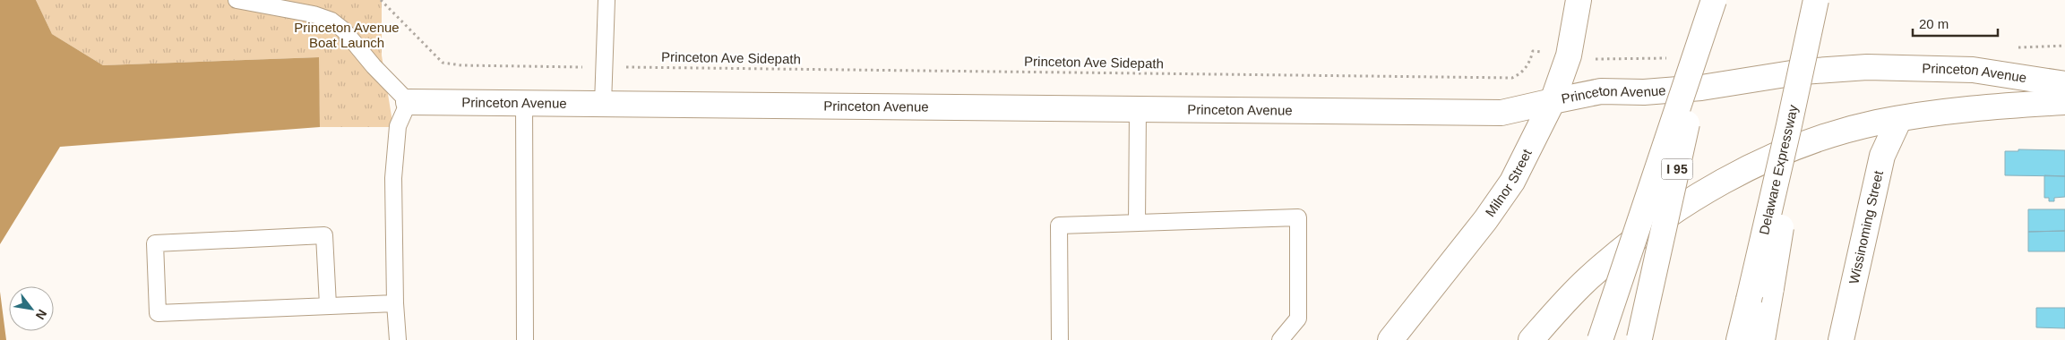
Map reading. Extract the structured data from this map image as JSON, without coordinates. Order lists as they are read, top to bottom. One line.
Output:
{"streets":{"main road":["Princeton Avenue","I 95","Delaware Expressway","Milnor Street","Wissinoming Street"],"path":["Princeton Ave Sidepath"]},"crossings":[["Princeton Avenue","Milnor Street"]],"parks":["Princeton Avenue Boat Launch"],"scale_bar":"20 m","north":"bottom right"}
